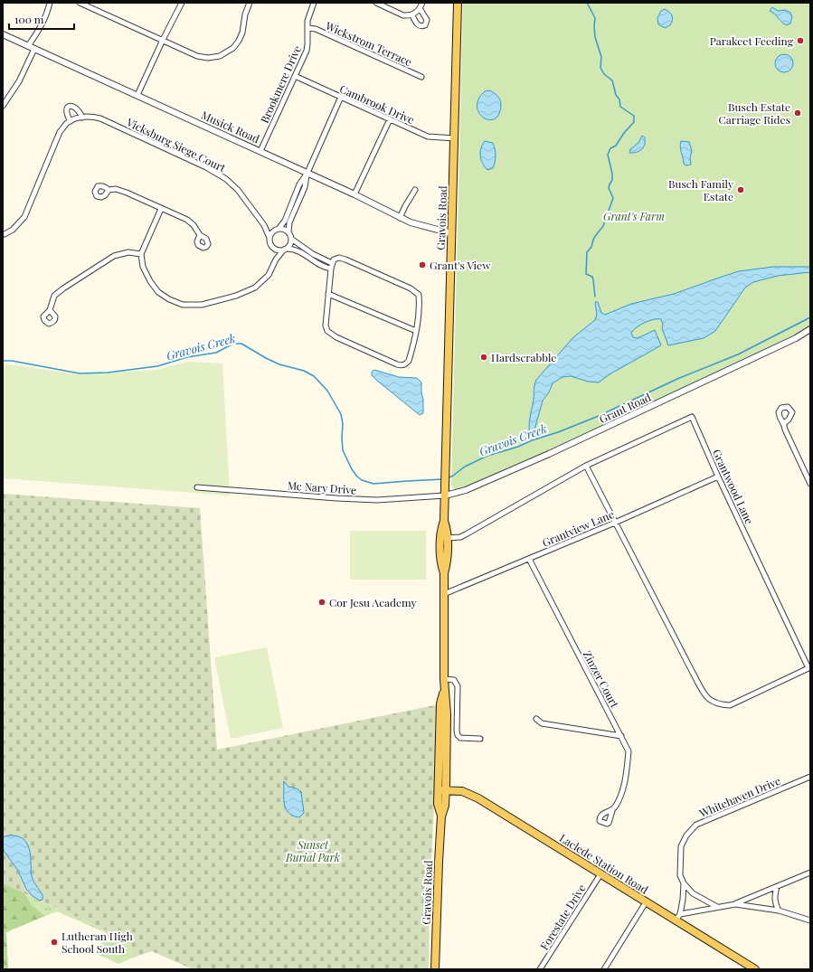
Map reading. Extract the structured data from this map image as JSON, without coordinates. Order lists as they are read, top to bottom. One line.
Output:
{"streets":{"main road":["Gravois Road","Laclede Station Road"],"street":["Wickstrom Terrace","Brookmere Drive","Cambrook Drive","Musick Road","Vicksburg Siege Court","Grant Road","Grantwood Lane","Mc Nary Drive","Grantview Lane","Zinzer Court","Whitehaven Drive","Forestate Drive"]},"crossings":[["Wickstrom Terrace","Brookmere Drive"],["Brookmere Drive","Cambrook Drive"],["Brookmere Drive","Musick Road"],["Cambrook Drive","Gravois Road"],["Musick Road","Gravois Road"],["Gravois Road","Grant Road"],["Gravois Road","Grantwood Lane"],["Gravois Road","Mc Nary Drive"],["Gravois Road","Grantview Lane"],["Gravois Road","Laclede Station Road"],["Grant Road","Mc Nary Drive"],["Grantwood Lane","Grantview Lane"],["Grantview Lane","Zinzer Court"],["Laclede Station Road","Forestate Drive"]],"water":["Gravois Creek"],"parks":["Grant's Farm","Sunset Burial Park"],"places":["Parakeet Feeding","Busch Estate Carriage Rides","Busch Family Estate","Grant's View","Hardscrabble","Cor Jesu Academy","Lutheran High School South"],"scale_bar":"100 m"}
